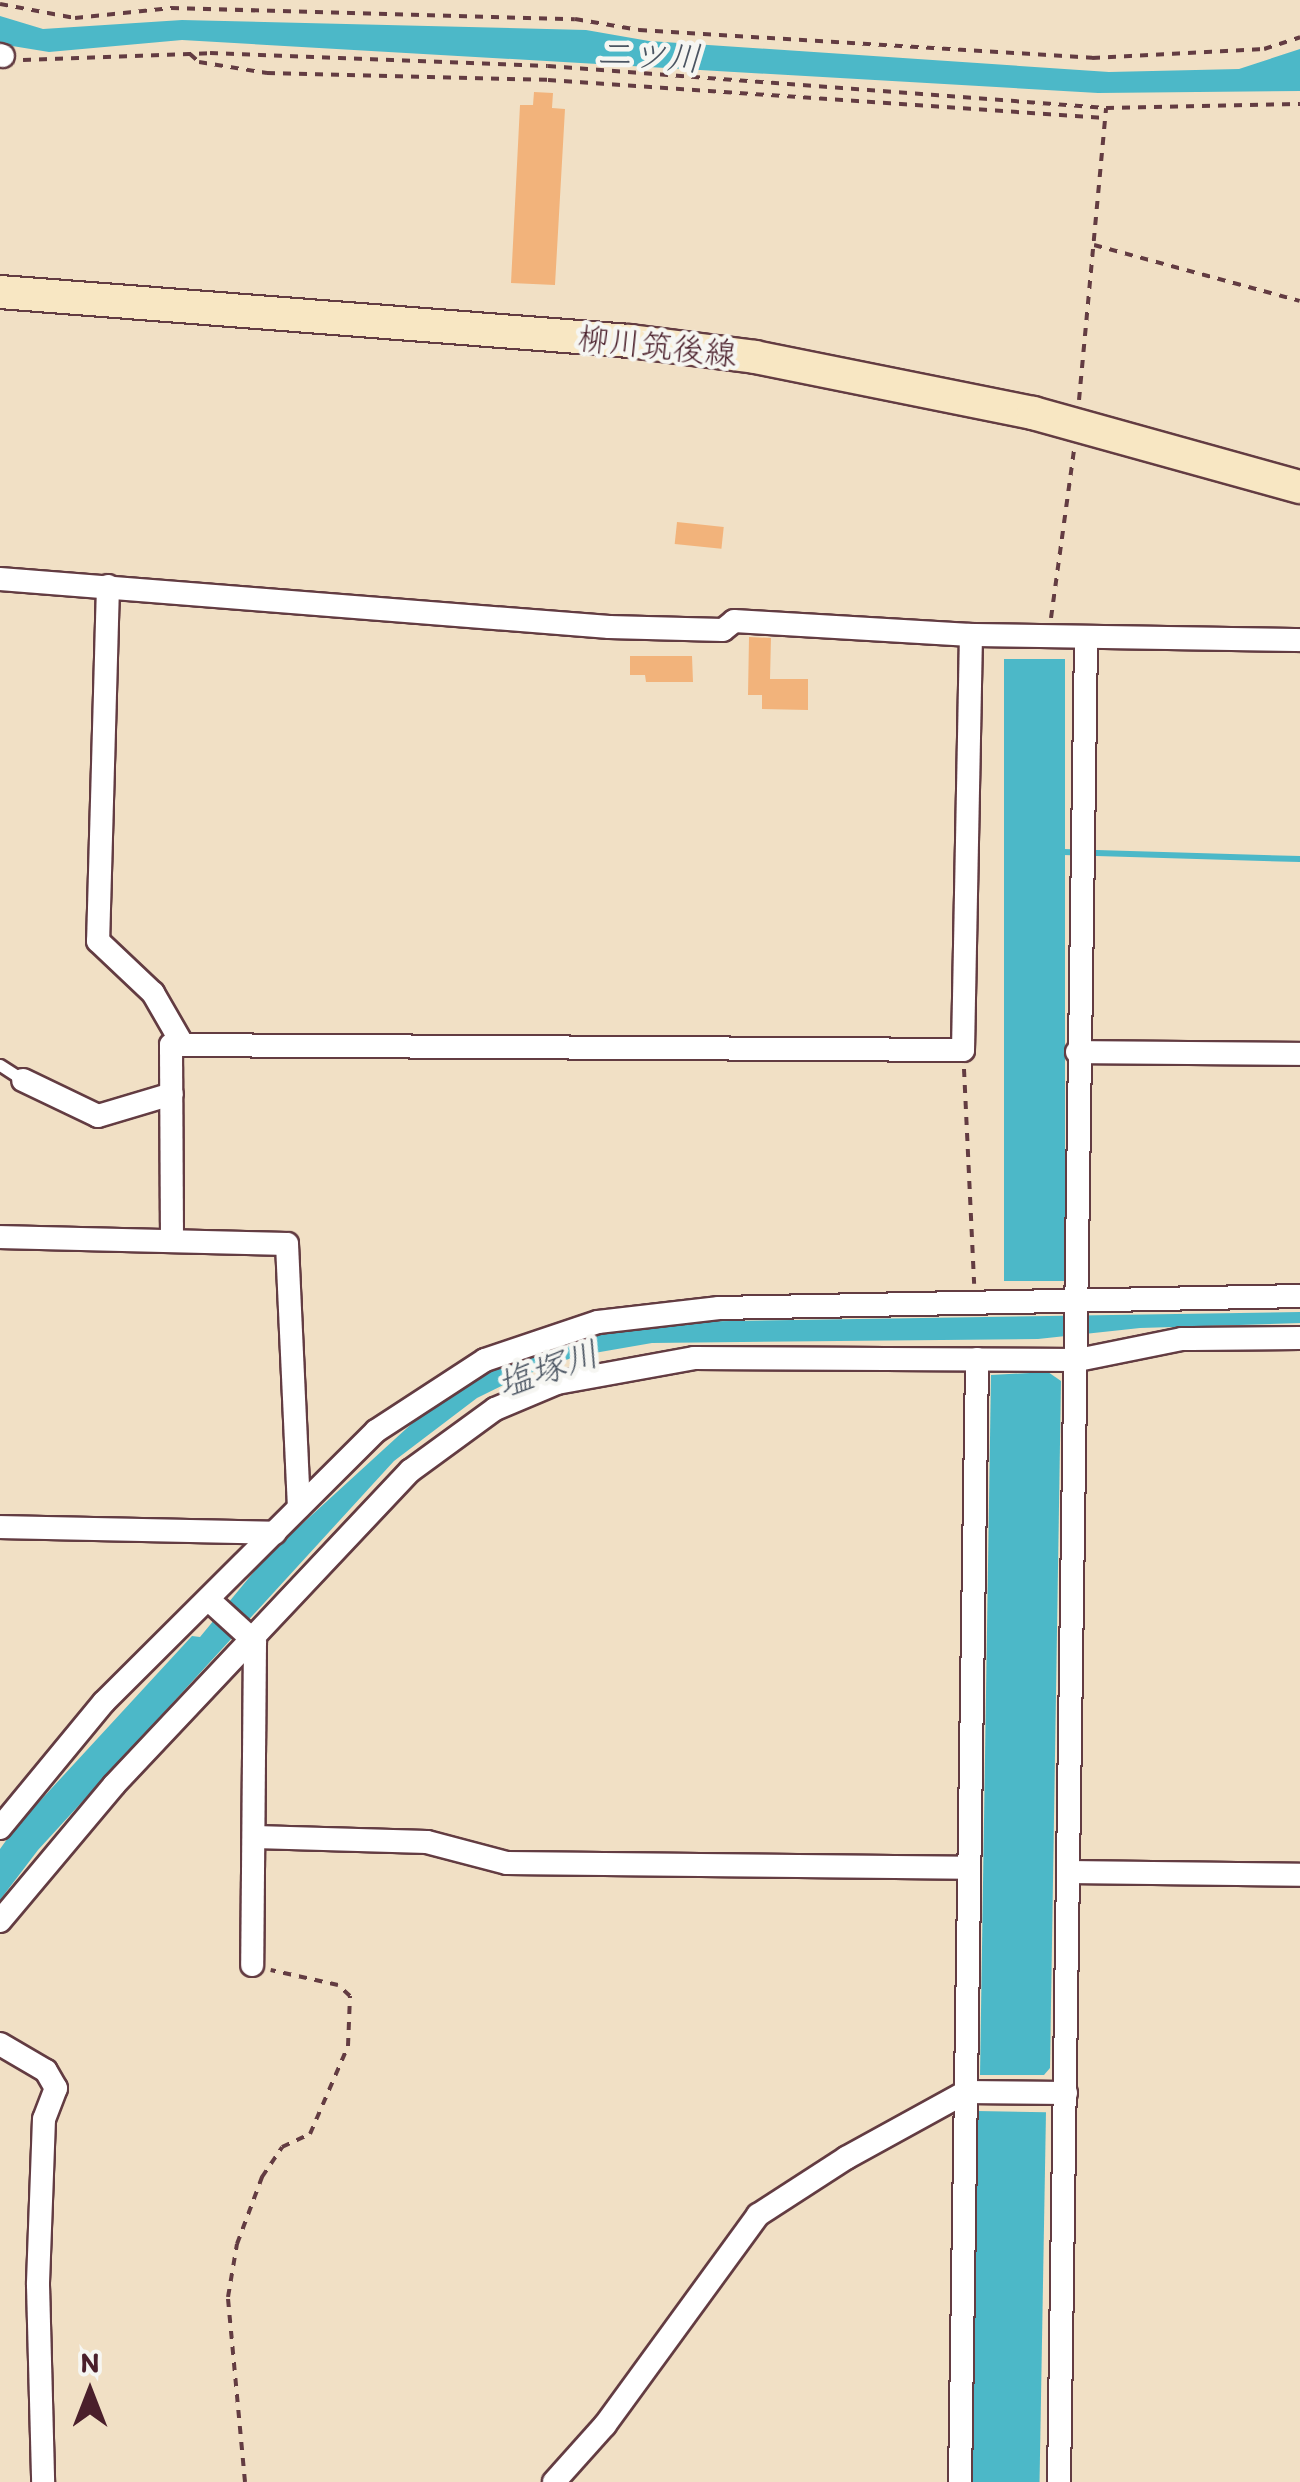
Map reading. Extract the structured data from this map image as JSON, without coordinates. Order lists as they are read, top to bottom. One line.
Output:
{"streets":{"main road":["柳川筑後線"]},"water":["二ツ川","塩塚川"],"north":"top"}
